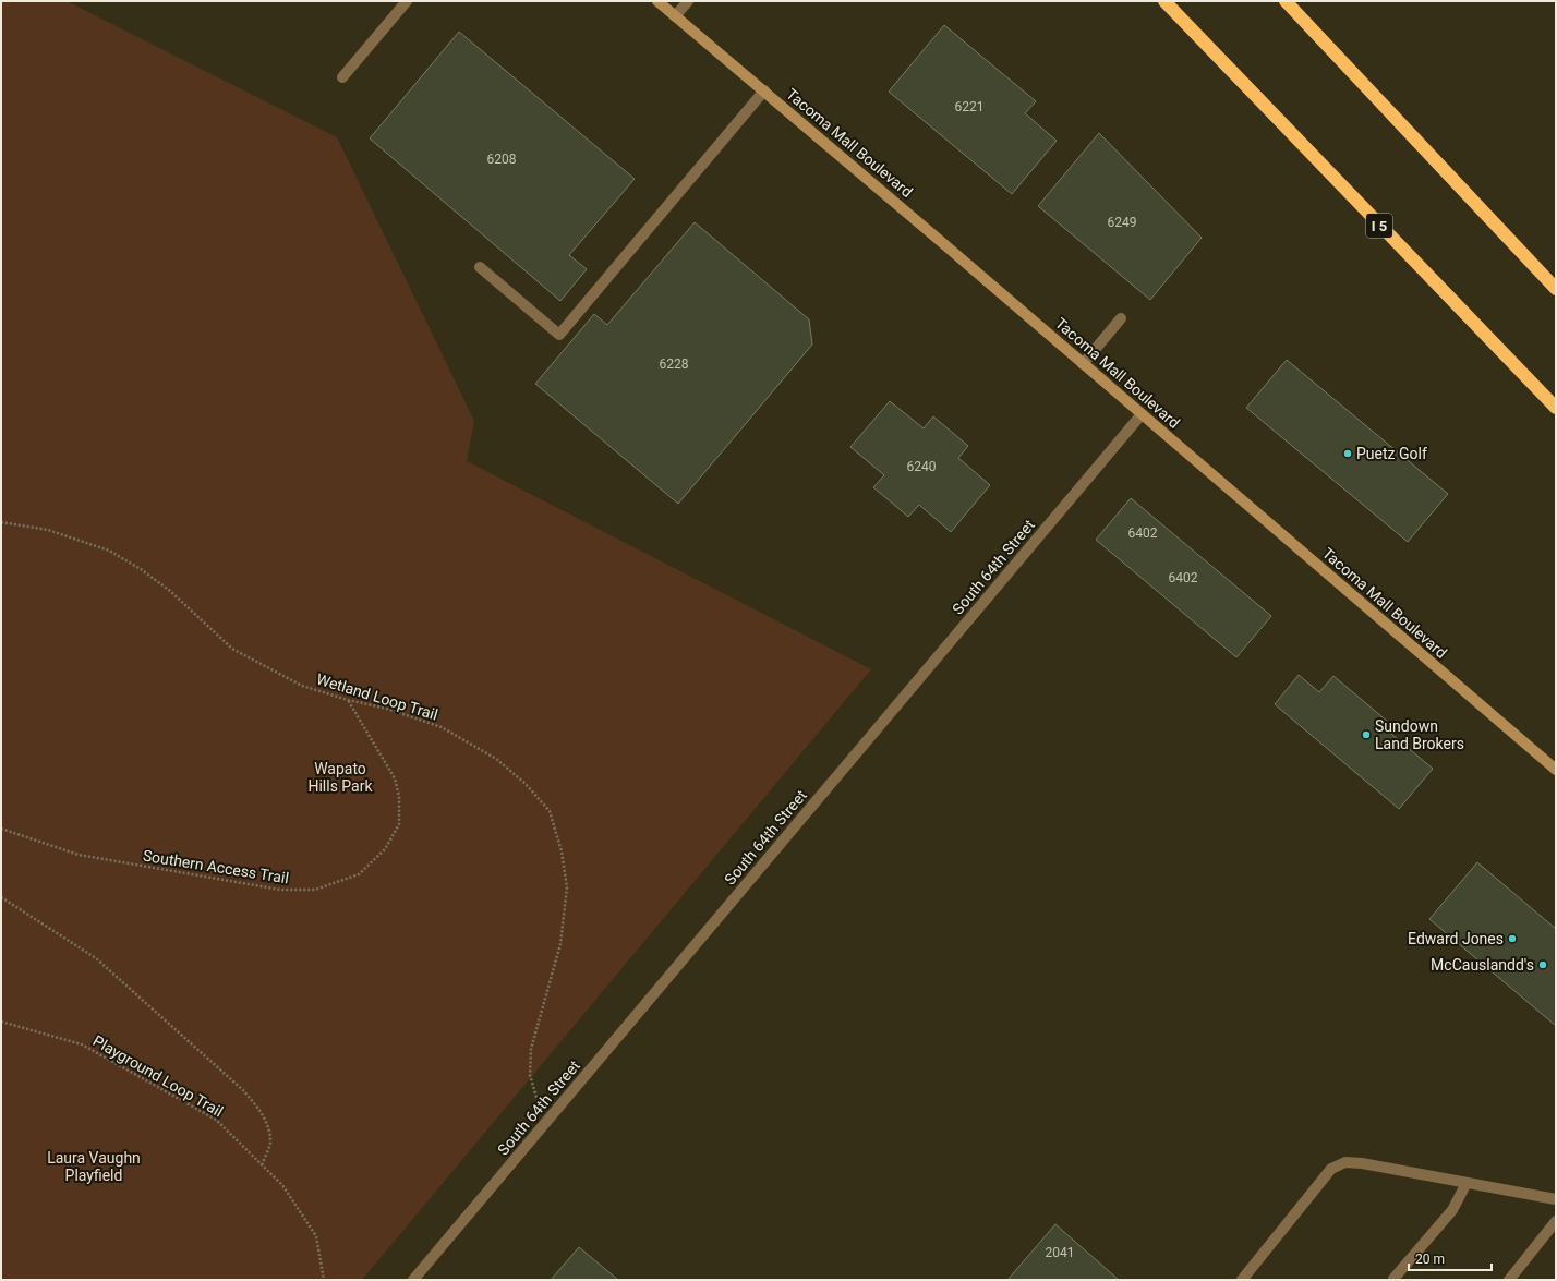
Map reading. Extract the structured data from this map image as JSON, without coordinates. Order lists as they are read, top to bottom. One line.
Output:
{"streets":{"highway":["I 5"],"main road":["Tacoma Mall Boulevard"],"street":["South 64th Street"],"path":["Wetland Loop Trail","Southern Access Trail","Playground Loop Trail"]},"crossings":[["Tacoma Mall Boulevard","South 64th Street"],["South 64th Street","Wetland Loop Trail"],["Wetland Loop Trail","Southern Access Trail"]],"parks":["Wapato Hills Park","Laura Vaughn Playfield"],"places":["Puetz Golf","Sundown Land Brokers","Edward Jones","McCauslandd's"],"house_numbers":["6221","6208","6249","6228","6240","6402","6402","2041"],"scale_bar":"20 m"}
